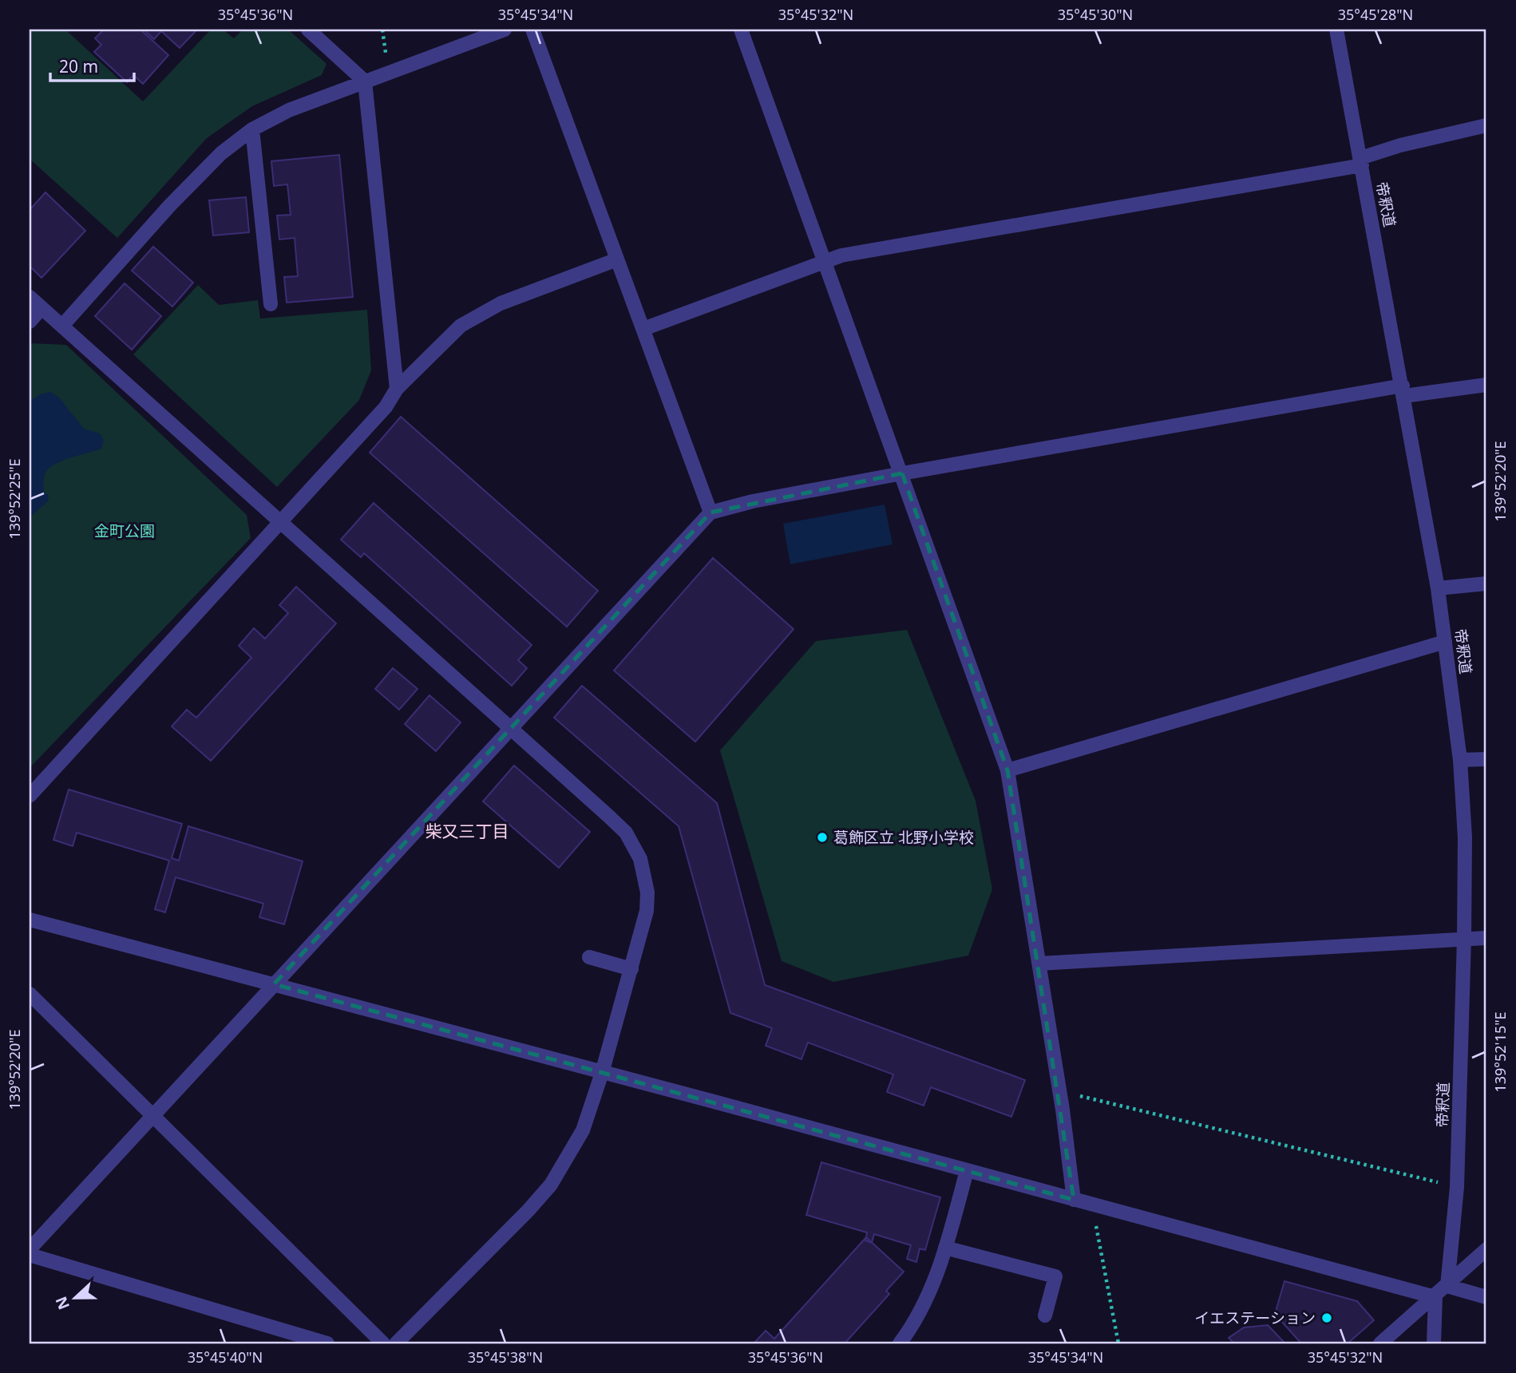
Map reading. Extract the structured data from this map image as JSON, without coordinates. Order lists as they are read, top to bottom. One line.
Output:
{"streets":{"street":["帝釈道"]},"districts":["柴又三丁目"],"parks":["金町公園"],"places":["葛飾区立 北野小学校","イエステーション"],"scale_bar":"20 m","north":"left","coordinates":["35°45'36\"N","35°45'34\"N","35°45'32\"N","35°45'30\"N","35°45'28\"N","139°52'20\"E","139°52'25\"E","139°52'15\"E","35°45'40\"N","35°45'38\"N"]}
